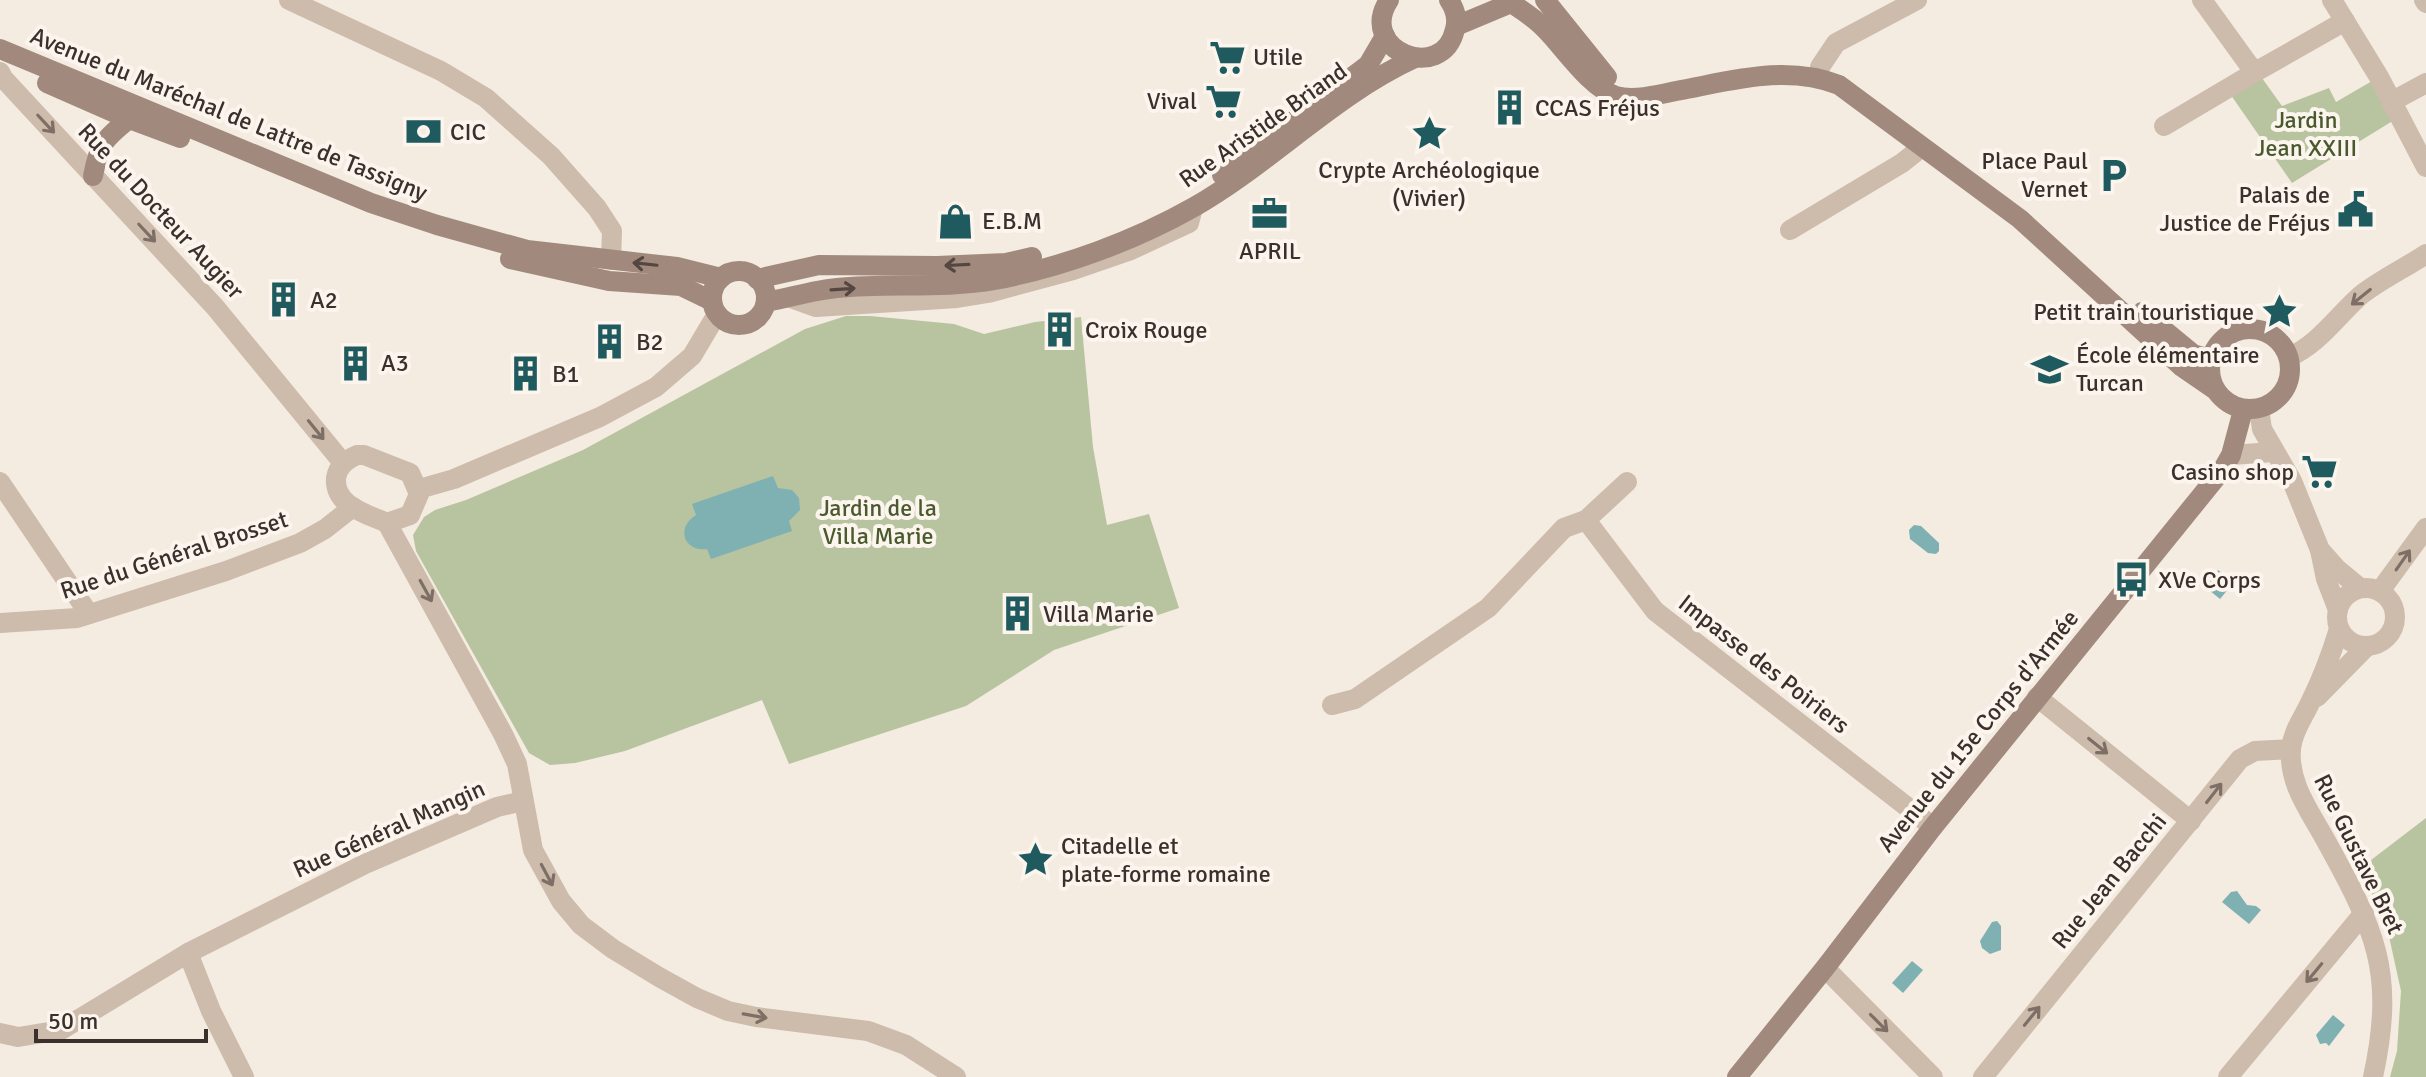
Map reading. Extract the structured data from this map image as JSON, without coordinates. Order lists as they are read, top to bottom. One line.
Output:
{"streets":{"main road":["Avenue du Maréchal de Lattre de Tassigny","Rue Aristide Briand","Avenue du 15e Corps d'Armée"],"street":["Rue du Docteur Augier","Rue du Général Brosset","Impasse des Poiriers","Rue Général Mangin","Rue Gustave Bret","Rue Jean Bacchi"]},"crossings":[["Avenue du Maréchal de Lattre de Tassigny","Rue Aristide Briand"],["Rue du Docteur Augier","Rue du Général Brosset"],["Rue du Docteur Augier","Rue Général Mangin"],["Rue du Général Brosset","Rue Général Mangin"],["Impasse des Poiriers","Avenue du 15e Corps d'Armée"],["Rue Gustave Bret","Rue Jean Bacchi"]],"one_way":["Rue du Docteur Augier","Rue Jean Bacchi"],"parks":["Jardin Jean XXIII","Jardin de la Villa Marie"],"places":{"supermarket":["Utile","Vival","Casino shop"],"building":["CCAS Fréjus","A2","Croix Rouge","B2","A3","B1","Villa Marie"],"bank":["CIC"],"place":["Crypte Archéologique (Vivier)","Petit train touristique","Citadelle et plate-forme romaine"],"parking":["Place Paul Vernet"],"public building":["Palais de Justice de Fréjus"],"office":["APRIL"],"shop":["E.B.M"],"school or university":["École élémentaire Turcan"],"bus stop":["XVe Corps"]},"scale_bar":"50 m"}
